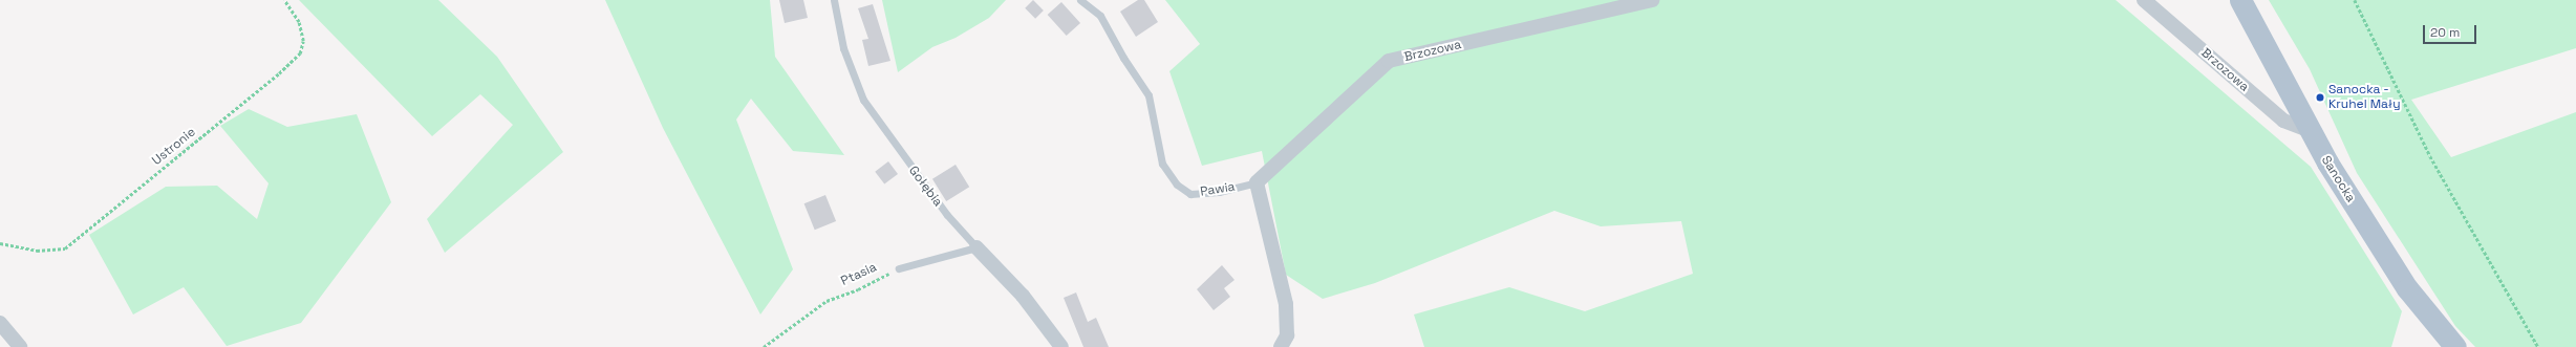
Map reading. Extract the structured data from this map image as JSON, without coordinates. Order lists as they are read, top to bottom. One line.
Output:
{"streets":{"main road":["Sanocka"],"street":["Brzozowa","Gołębia"],"lane":["Pawia"],"path":["Ustronie","Ptasia"]},"crossings":[["Brzozowa","Sanocka"],["Brzozowa","Pawia"]],"places":["Sanocka - Kruhel Mały"],"scale_bar":"20 m"}
